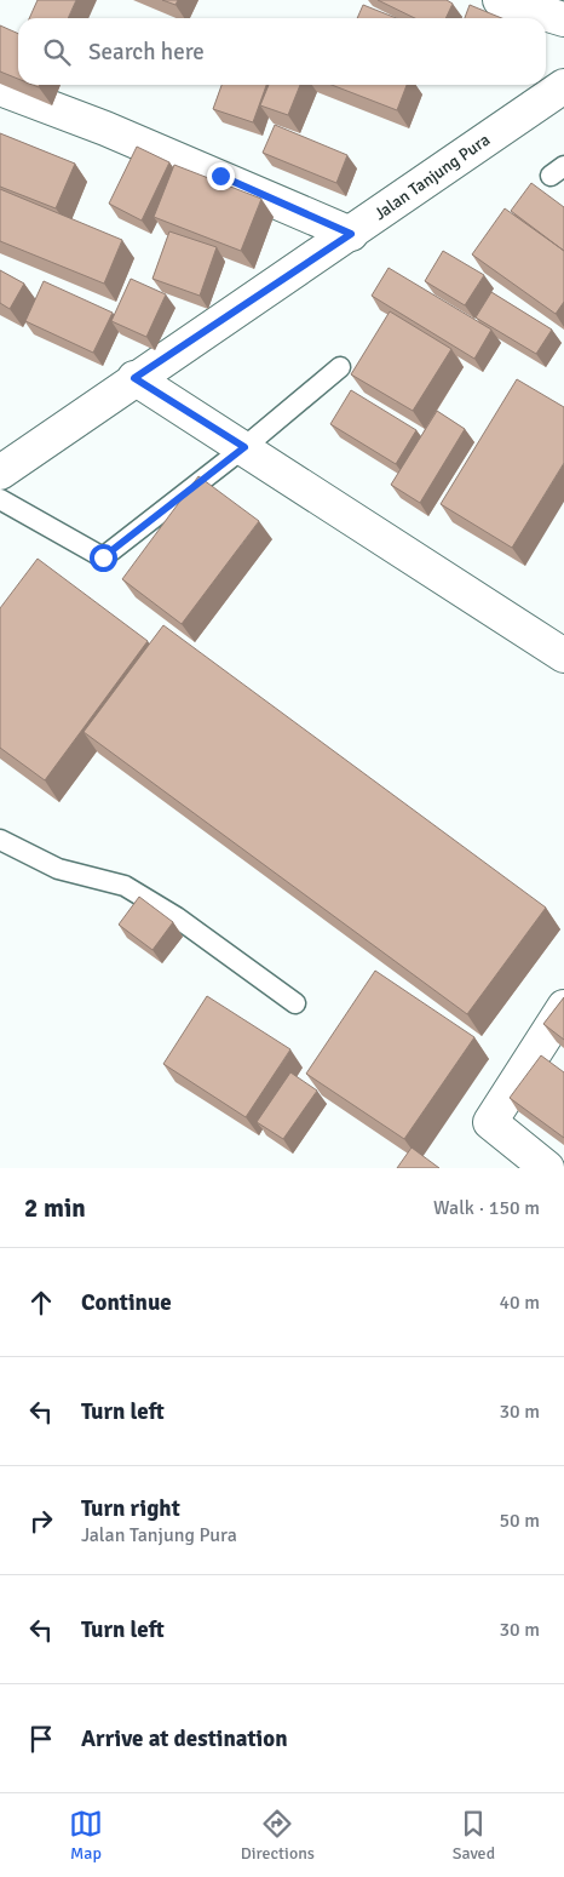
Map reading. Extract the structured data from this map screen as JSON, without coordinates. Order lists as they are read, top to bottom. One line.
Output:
{"streets":{"street":["Jalan Tanjung Pura"]},"page":{"search":"Search here","heading":["2 min","Walk · 150 m"],"list":[["Continue","40 m"],["Turn left","30 m"],["Turn right","Jalan Tanjung Pura","50 m"],["Turn left","30 m"],"Arrive at destination"],"nav":["Map","Directions","Saved"]}}
